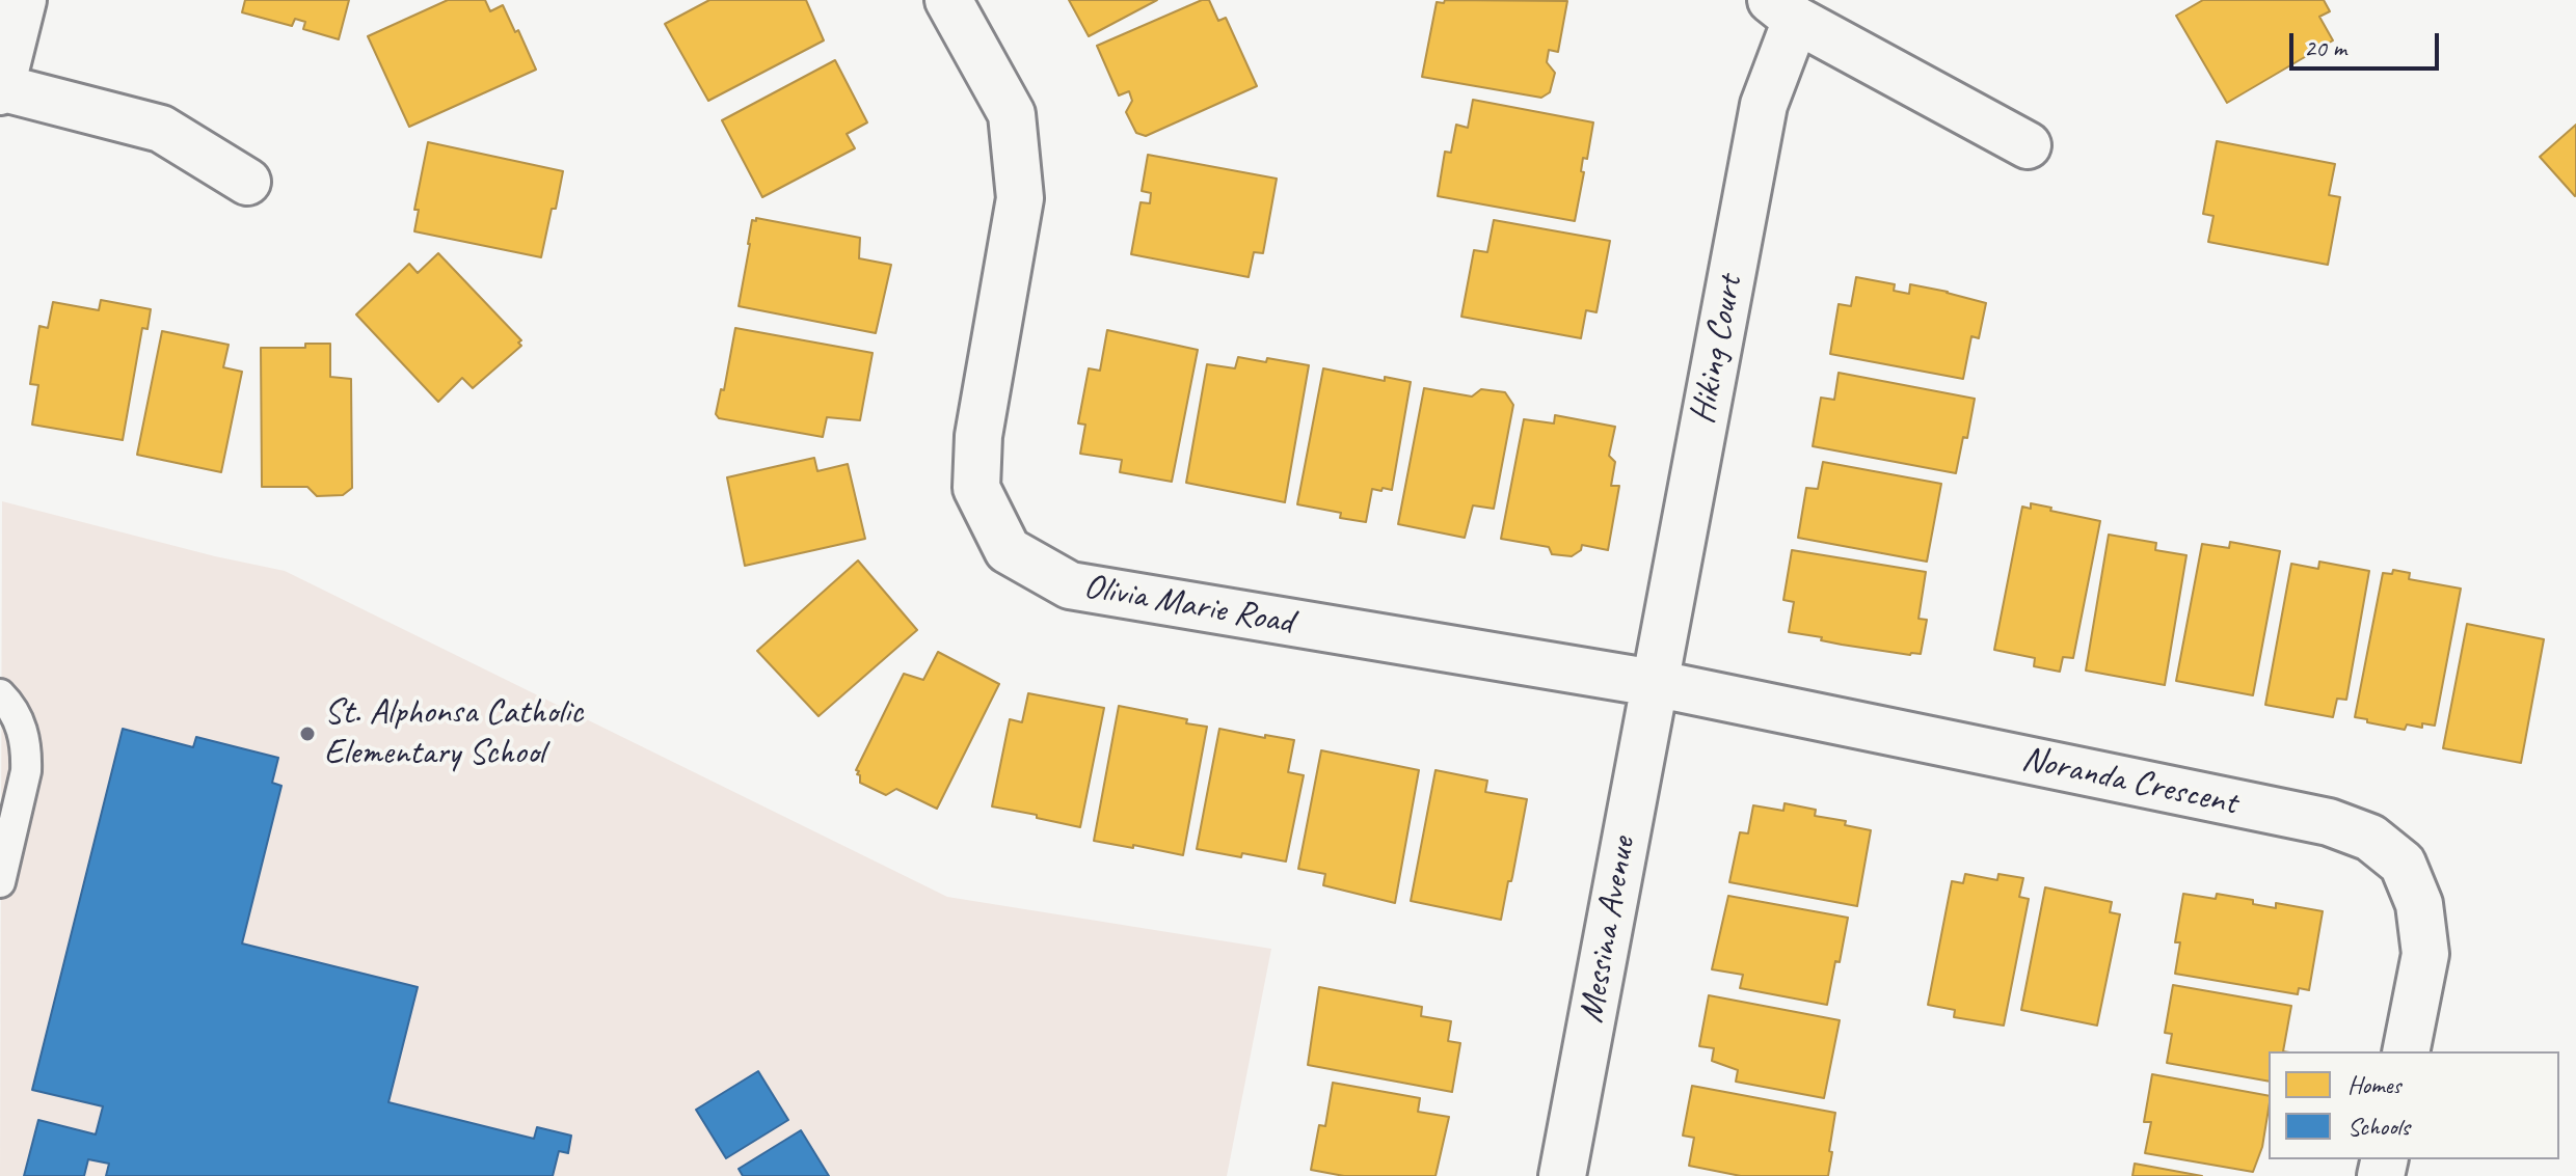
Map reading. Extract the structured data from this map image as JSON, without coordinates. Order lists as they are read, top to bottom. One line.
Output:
{"streets":{"street":["Hiking Court","Olivia Marie Road","Noranda Crescent","Messina Avenue"]},"crossings":[["Hiking Court","Olivia Marie Road"],["Hiking Court","Noranda Crescent"],["Hiking Court","Messina Avenue"],["Olivia Marie Road","Noranda Crescent"],["Olivia Marie Road","Messina Avenue"],["Noranda Crescent","Messina Avenue"]],"places":["St. Alphonsa Catholic Elementary School"],"legend":["Homes","Schools"],"scale_bar":"20 m"}
